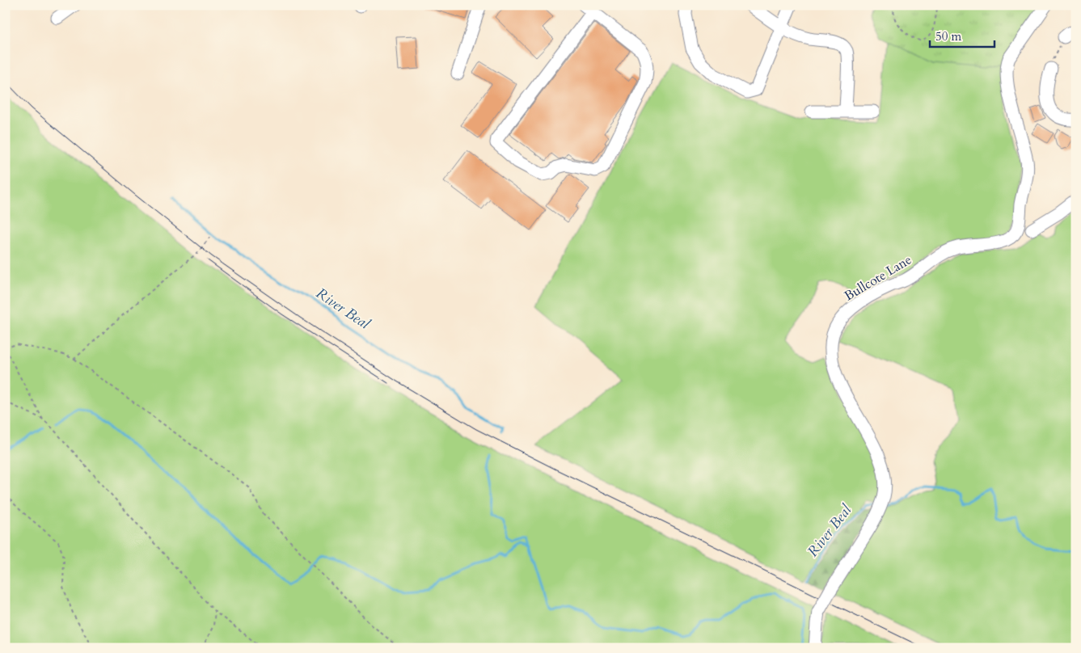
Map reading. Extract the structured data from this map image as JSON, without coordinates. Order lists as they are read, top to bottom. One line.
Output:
{"streets":{"street":["Bullcote Lane"]},"water":["River Beal"],"scale_bar":"50 m"}
